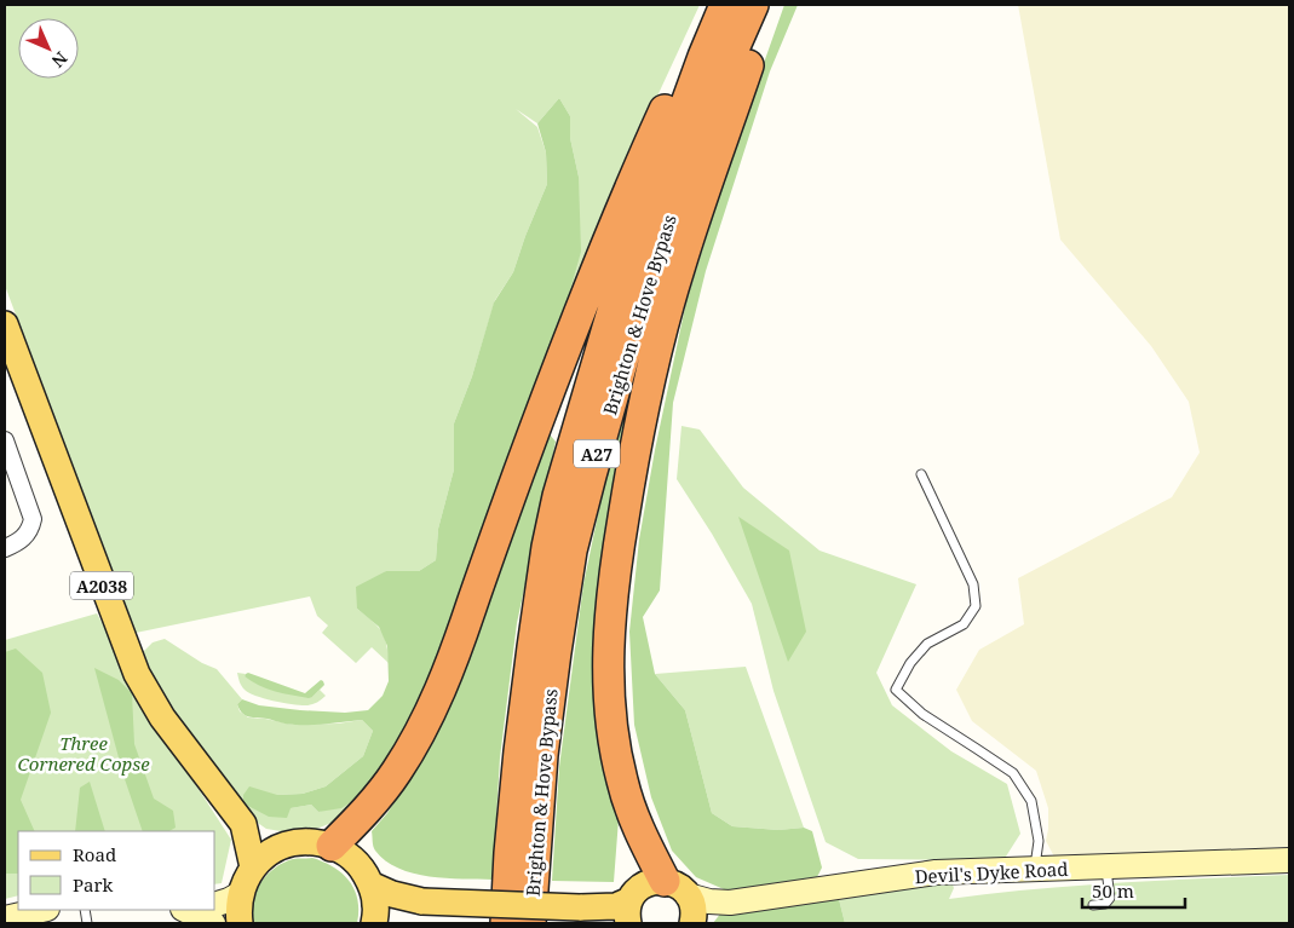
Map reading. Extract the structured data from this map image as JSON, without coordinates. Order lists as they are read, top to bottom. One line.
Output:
{"streets":{"highway":["Brighton & Hove Bypass","A27"],"main road":["A2038"],"street":["Devil's Dyke Road"]},"crossings":[["A27","Devil's Dyke Road"]],"parks":["Three Cornered Copse"],"legend":["Road","Park"],"scale_bar":"50 m","north":"bottom right"}
